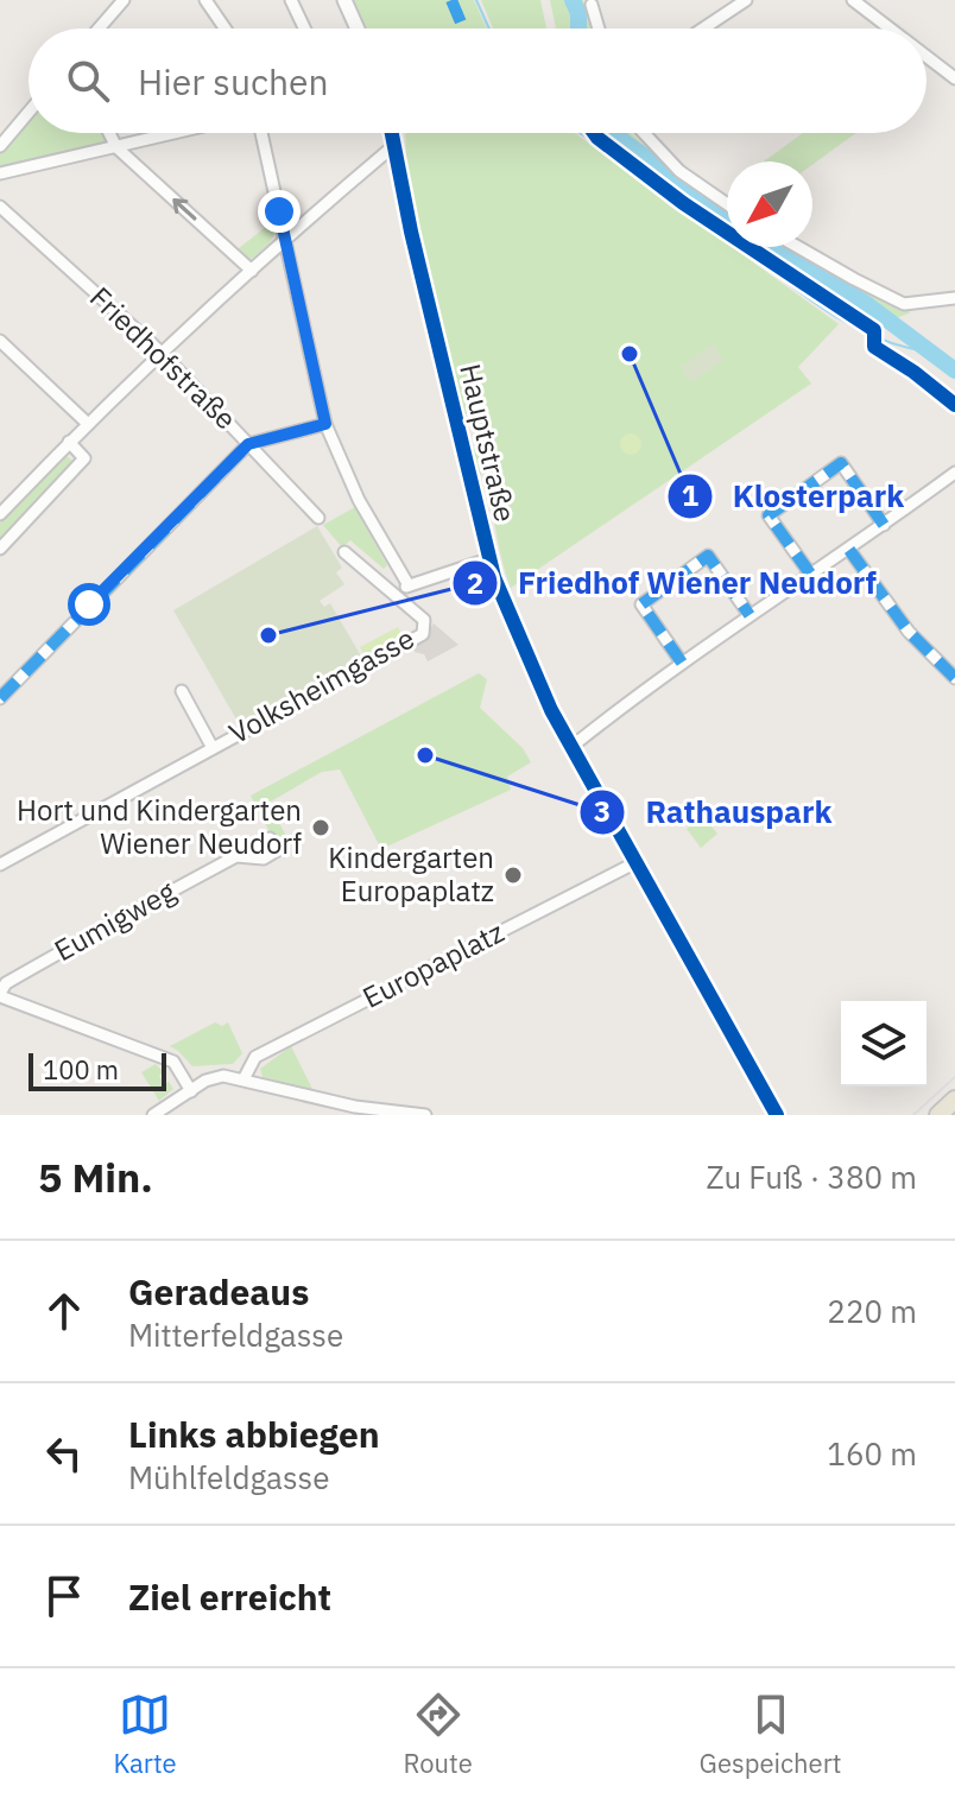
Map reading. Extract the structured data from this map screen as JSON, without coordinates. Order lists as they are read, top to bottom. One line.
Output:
{"streets":{"street":["Friedhofstraße","Hauptstraße","Volksheimgasse","Eumigweg","Europaplatz"]},"crossings":[["Hauptstraße","Europaplatz"]],"places":["Klosterpark","Friedhof Wiener Neudorf","Rathauspark","Hort und Kindergarten Wiener Neudorf","Kindergarten Europaplatz"],"scale_bar":"100 m","north":"bottom left","page":{"search":"Hier suchen","scale":"100 m","heading":["5 Min.","Zu Fuß · 380 m"],"list":[["Geradeaus","Mitterfeldgasse","220 m"],["Links abbiegen","Mühlfeldgasse","160 m"],"Ziel erreicht"],"nav":["Karte","Route","Gespeichert"]}}
